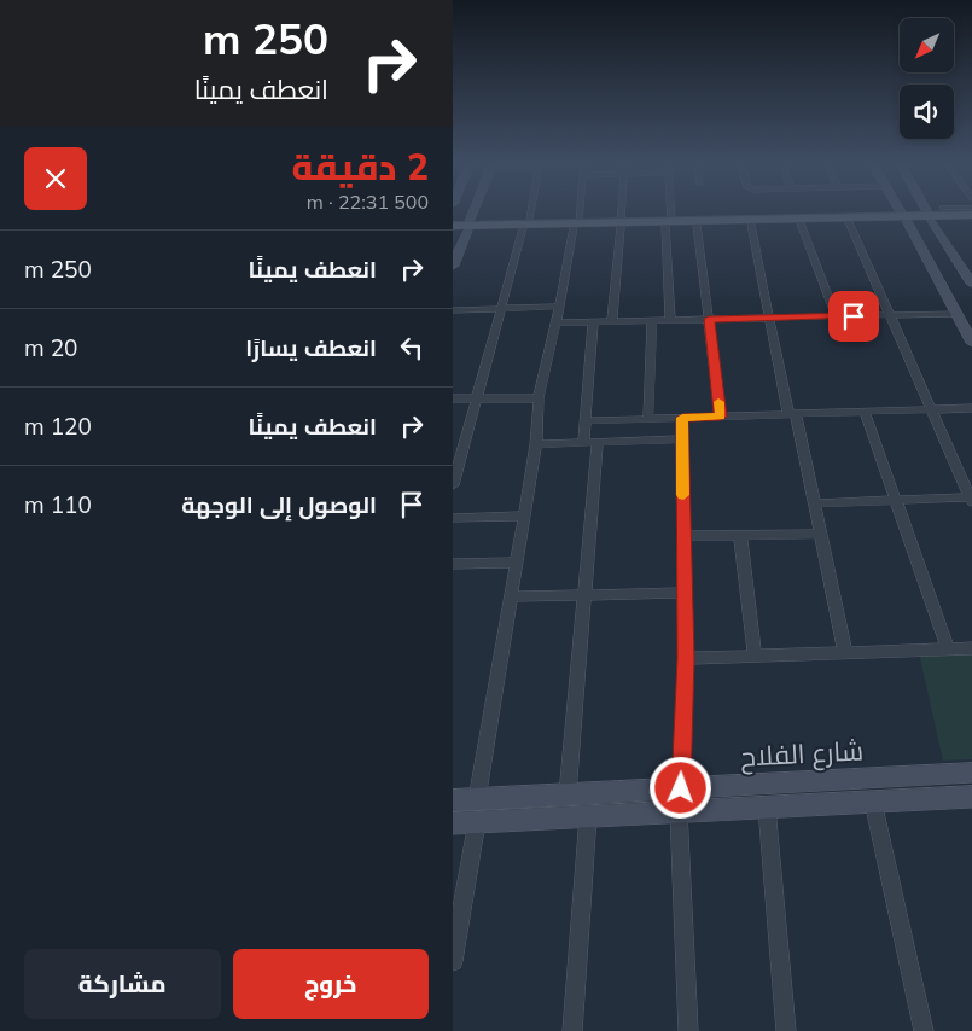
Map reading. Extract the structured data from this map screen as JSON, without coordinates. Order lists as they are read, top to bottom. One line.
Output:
{"streets":{"street":["شارع الفلاح"]},"north":"bottom left","page":{"turn":["250 m","انعطف يمينًا"],"heading":["2 دقيقة","500 m · 22:31"],"list":[{"name":"انعطف يمينًا","value":"250 m"},{"name":"انعطف يسارًا","value":"20 m"},{"name":"انعطف يمينًا","value":"120 m"},{"name":"الوصول إلى الوجهة","value":"110 m"}],"buttons":["خروج","مشاركة"]}}
